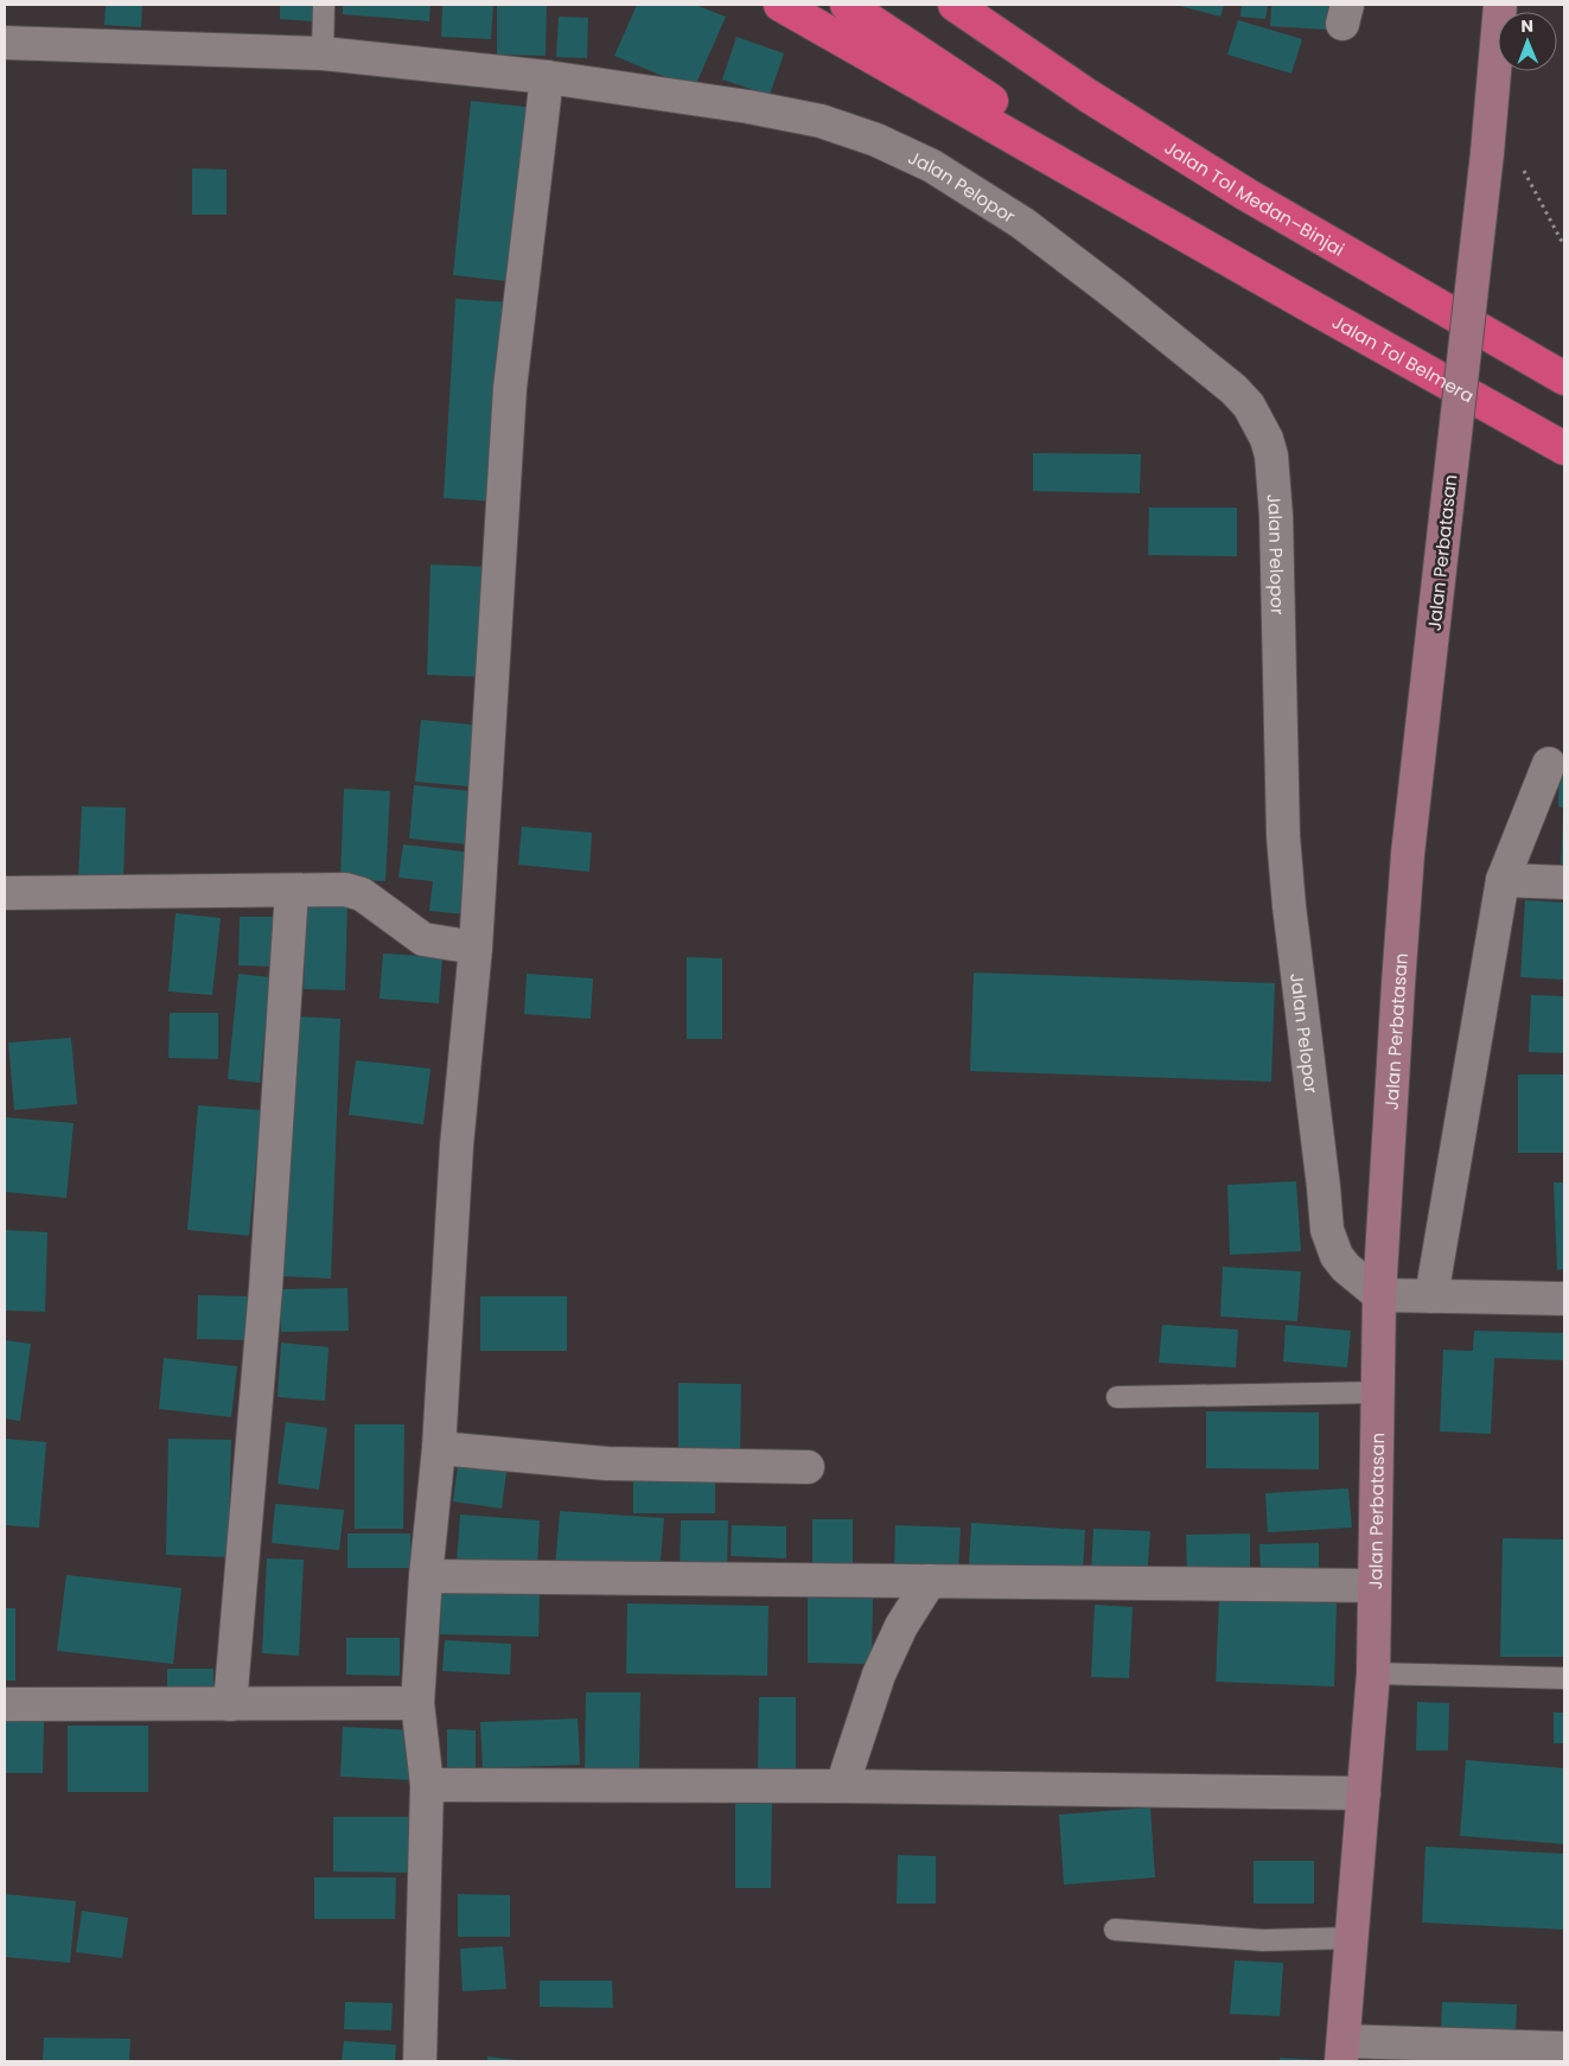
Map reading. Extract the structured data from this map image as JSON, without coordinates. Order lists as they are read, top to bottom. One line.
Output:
{"streets":{"highway":["Jalan Tol Medan–Binjai","Jalan Tol Belmera"],"street":["Jalan Pelopor","Jalan Perbatasan"]},"crossings":[["Jalan Pelopor","Jalan Perbatasan"]],"north":"top"}
